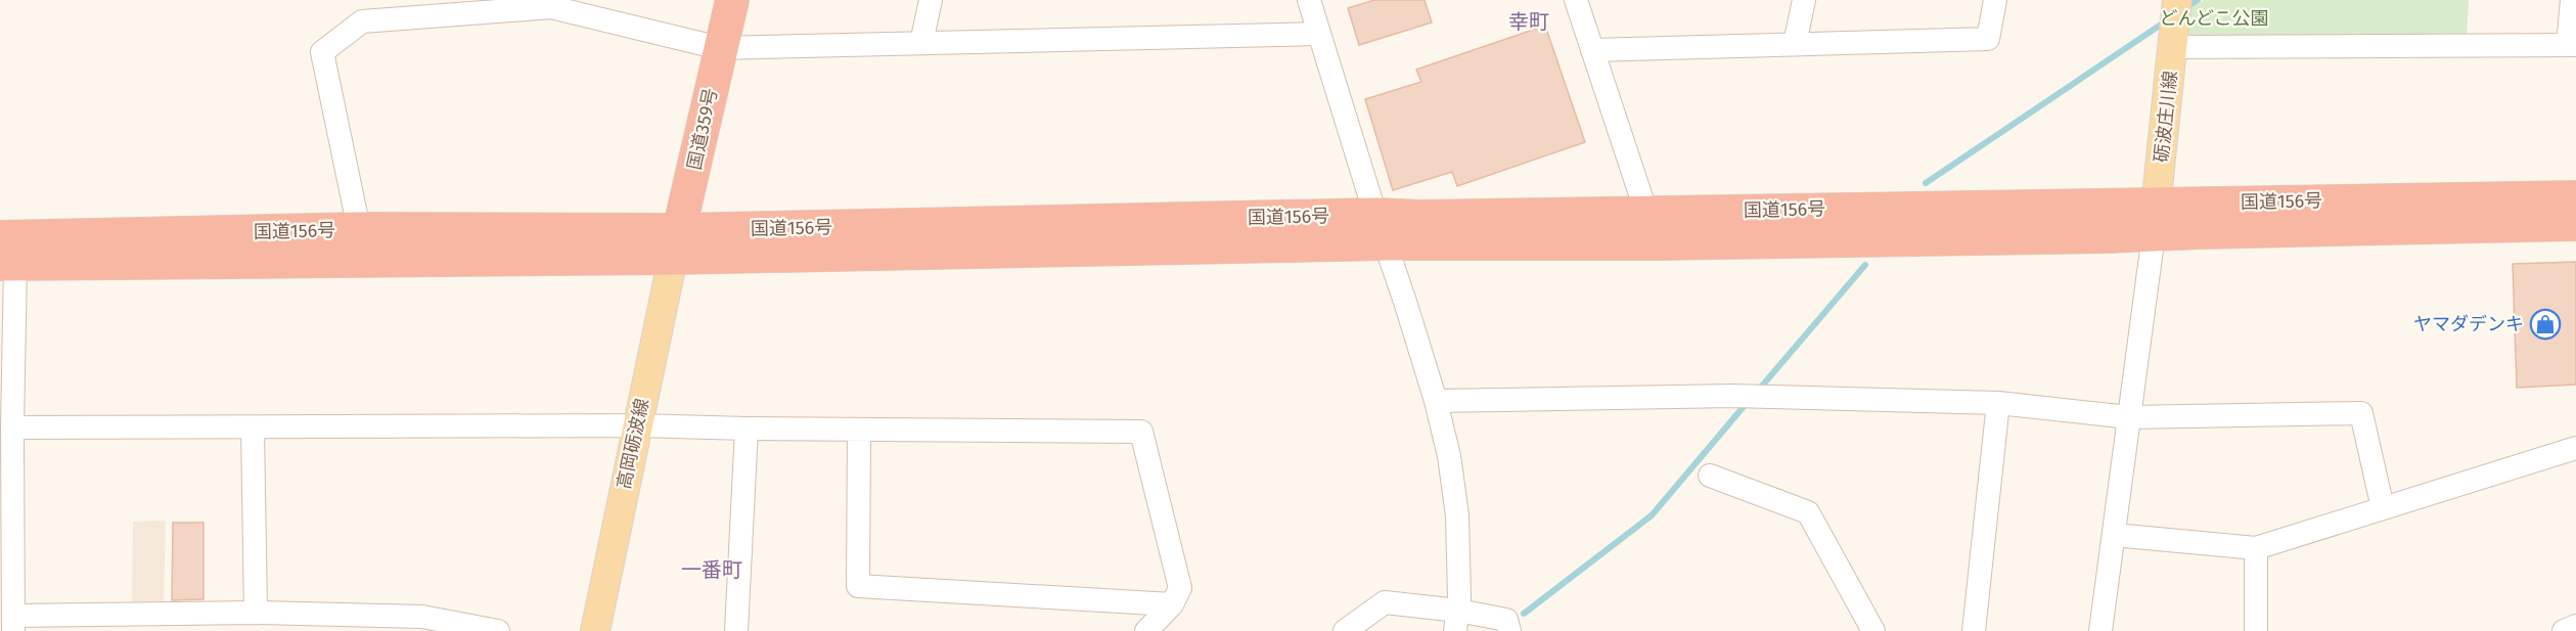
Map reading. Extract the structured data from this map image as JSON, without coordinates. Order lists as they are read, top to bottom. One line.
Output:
{"streets":{"highway":["国道359号","国道156号"],"main road":["砺波庄川線","高岡砺波線"]},"crossings":[["砺波庄川線","国道156号"],["国道359号","国道156号"],["国道359号","高岡砺波線"],["国道156号","高岡砺波線"]],"districts":["幸町","一番町"],"parks":["どんどこ公園"],"places":{"shop":["ヤマダデンキ"]}}
